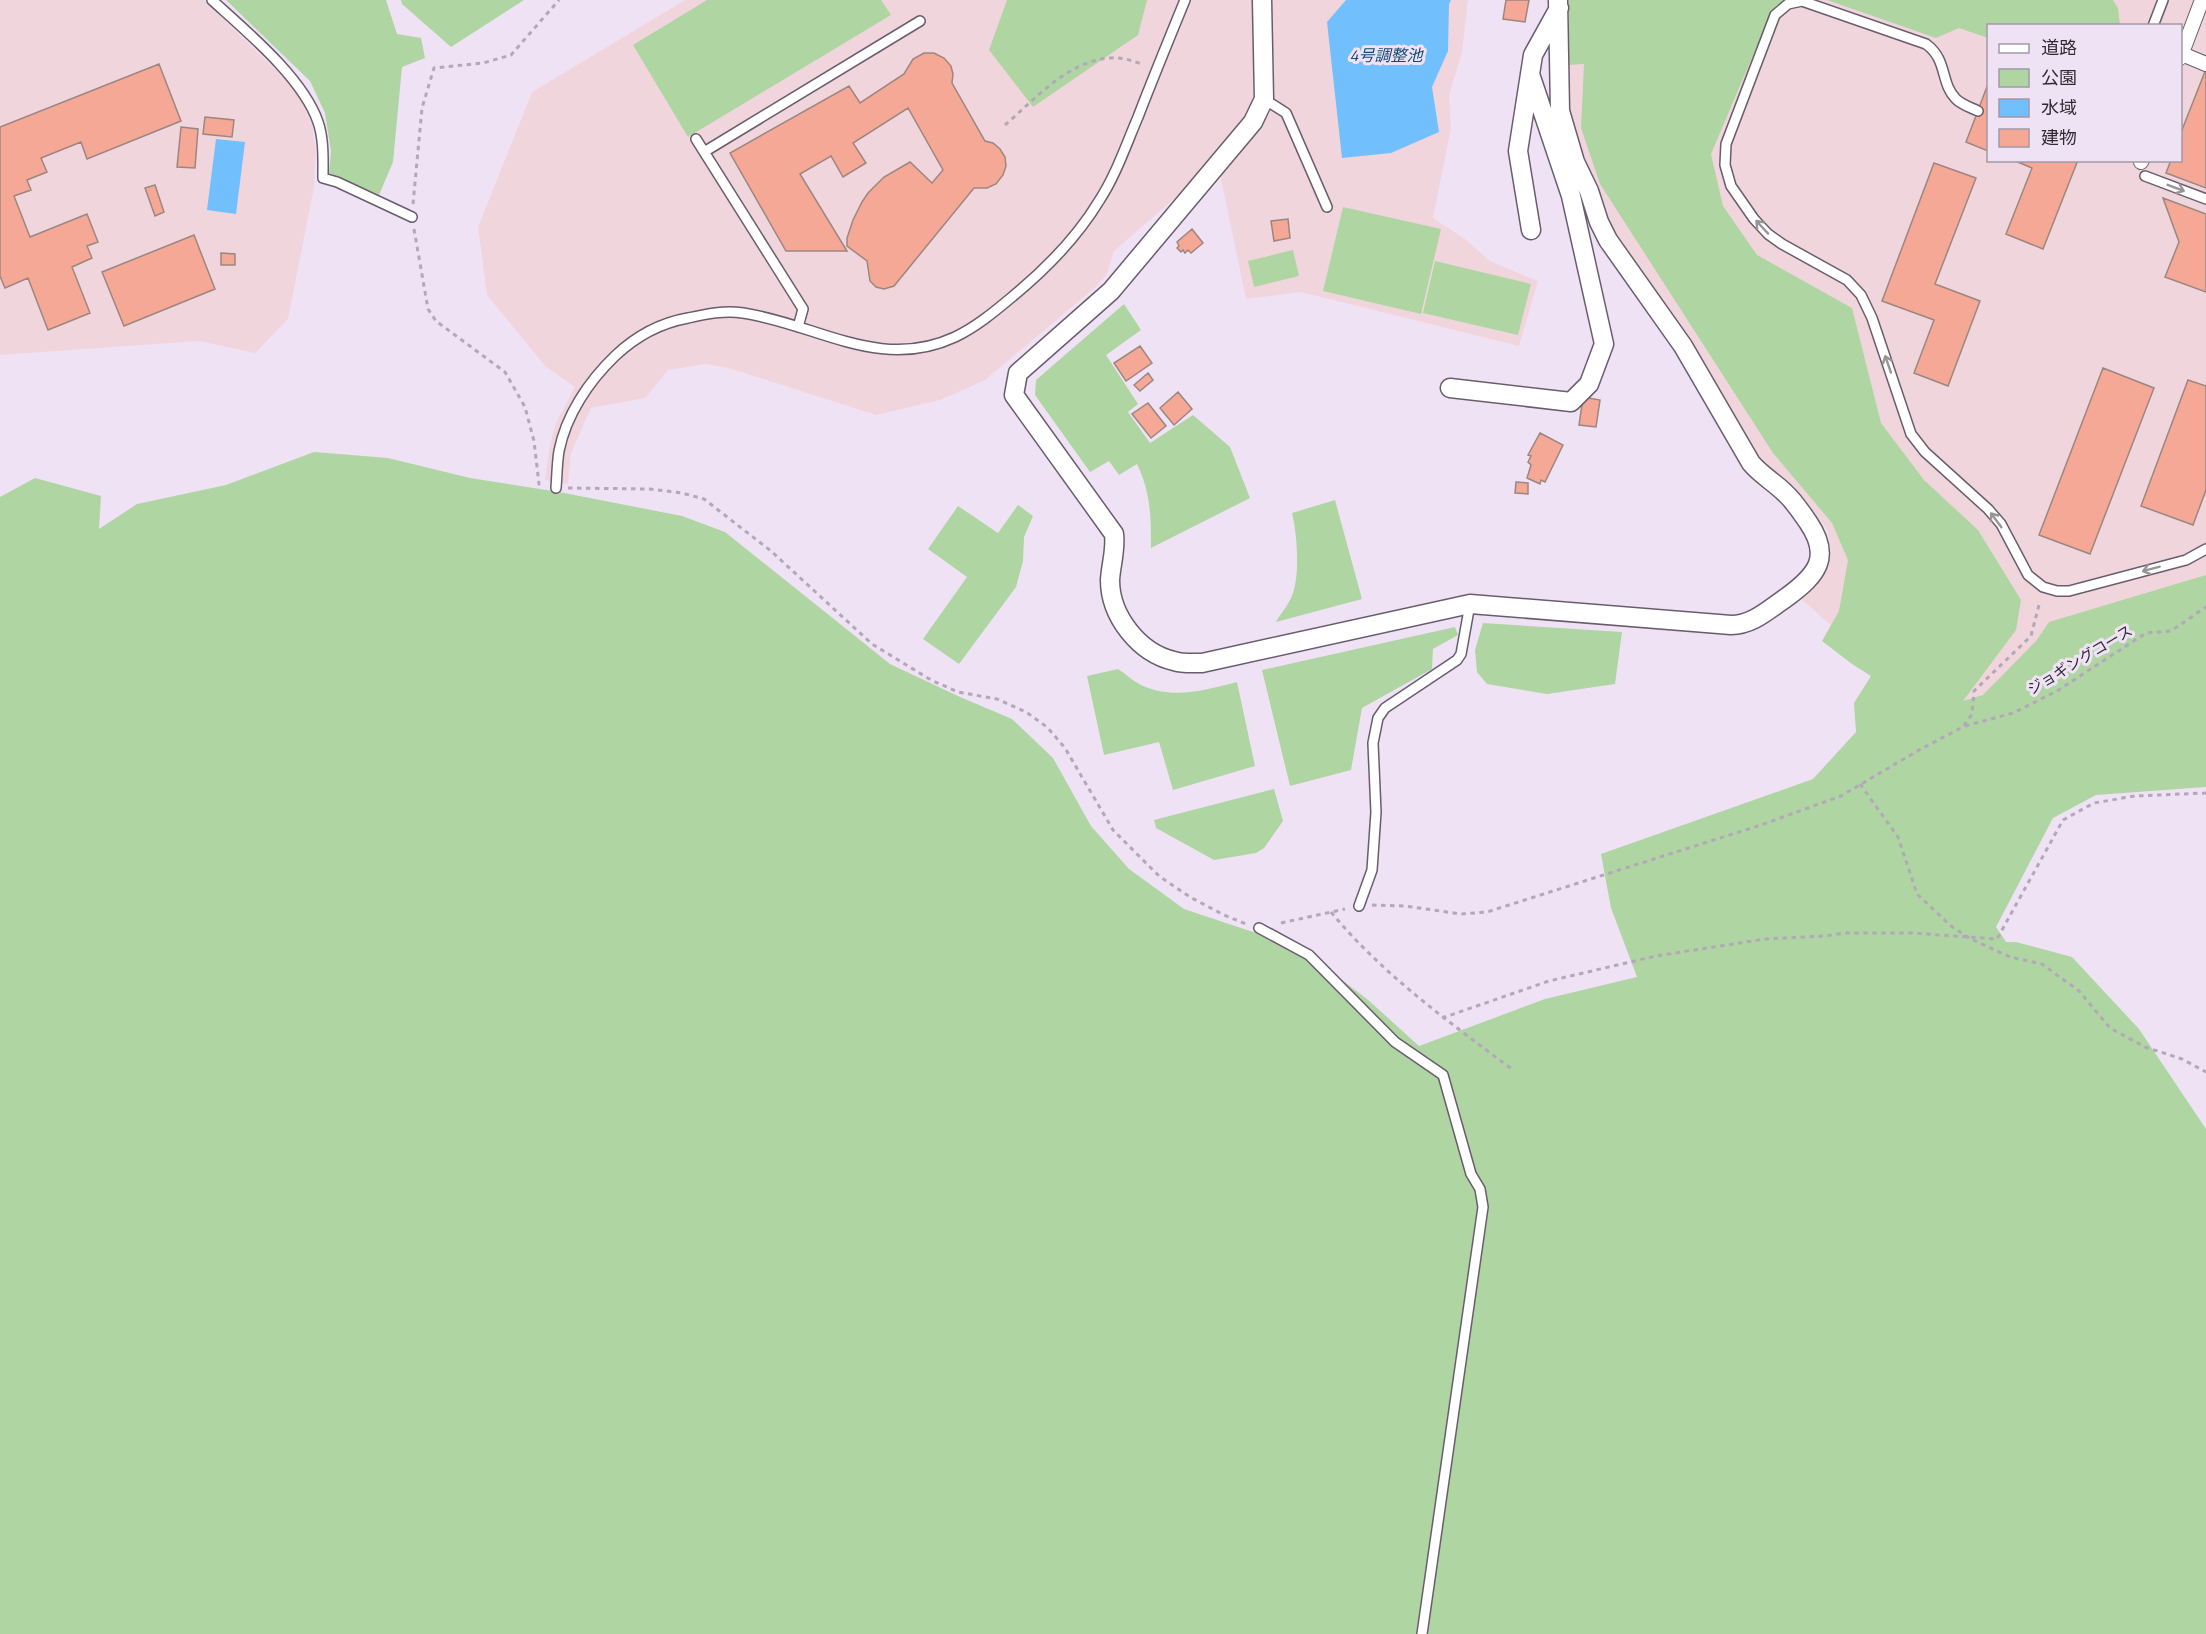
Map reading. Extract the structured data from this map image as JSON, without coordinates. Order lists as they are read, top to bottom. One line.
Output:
{"streets":{"path":["ジョギングコース"]},"water":["4号調整池"],"legend":["道路","公園","水域","建物"]}
